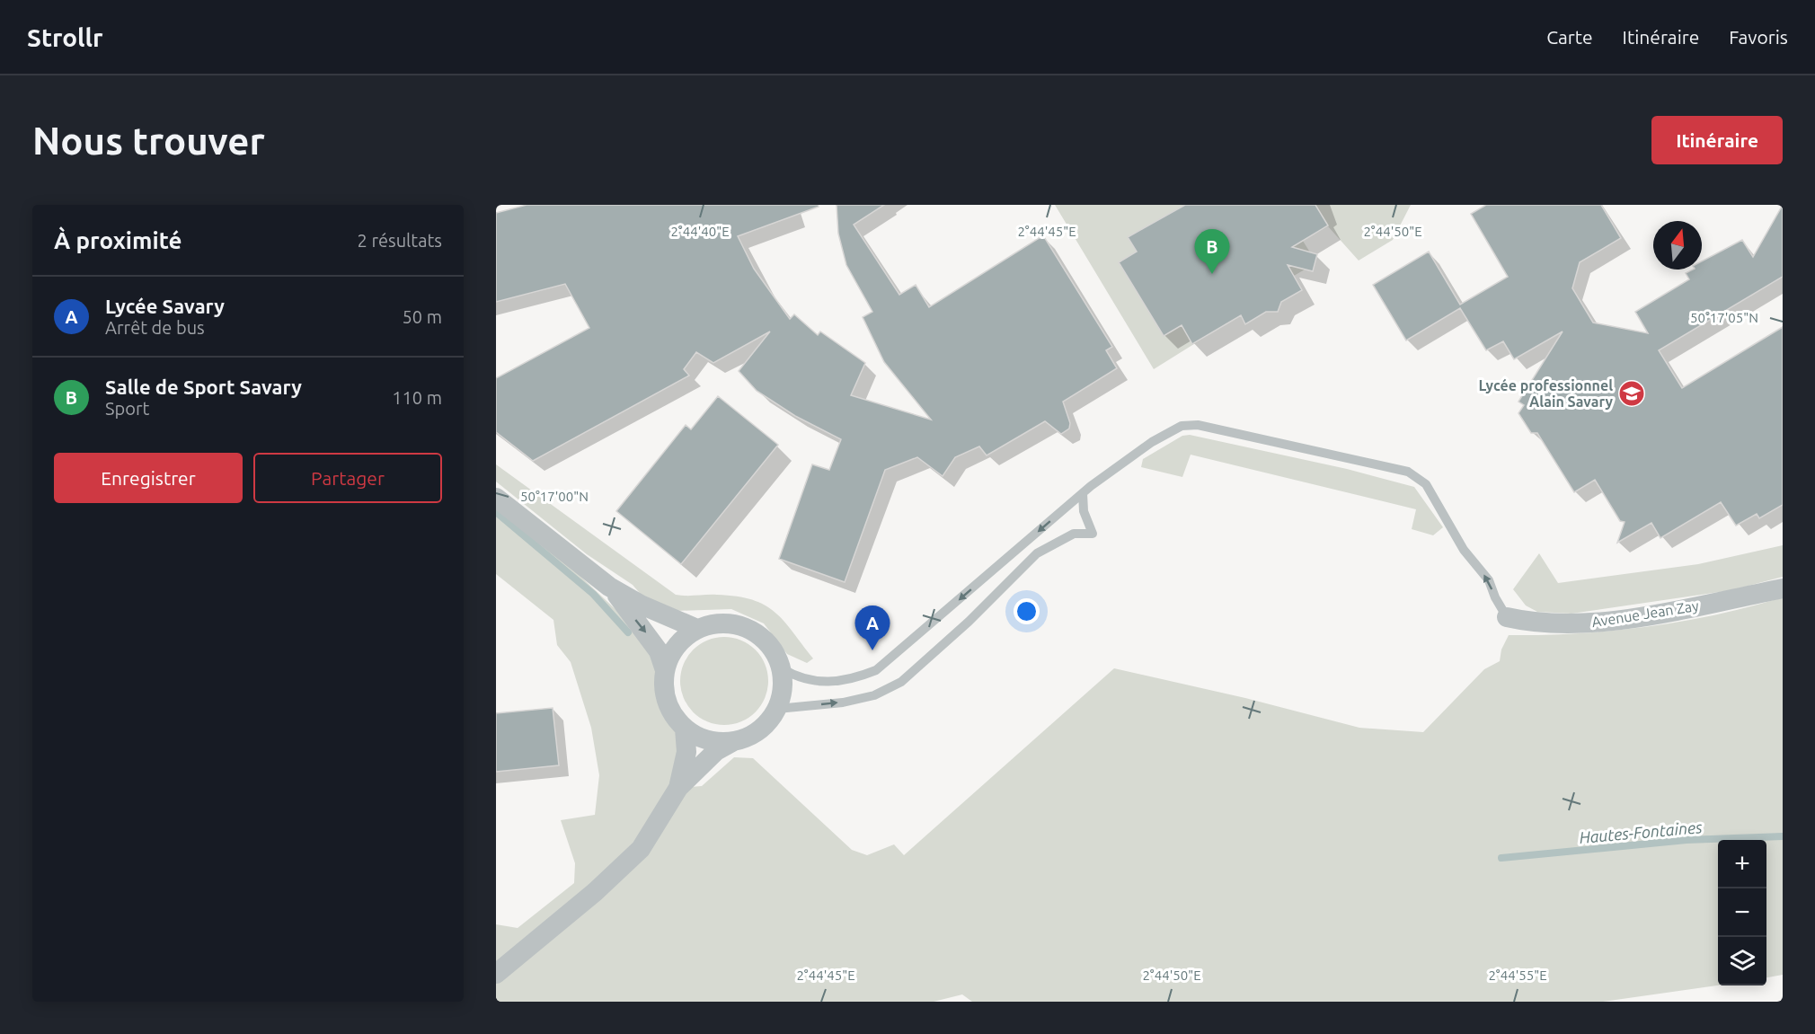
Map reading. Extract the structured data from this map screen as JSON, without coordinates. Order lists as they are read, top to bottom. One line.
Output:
{"streets":{"street":["Avenue Jean Zay"]},"water":["Hautes-Fontaines"],"places":{"school or university":["Lycée professionnel Alain Savary"]},"north":"top","page":{"header":"Strollr","nav":["Carte","Itinéraire","Favoris"],"buttons":["Itinéraire",["Enregistrer","Partager"]],"title":"Nous trouver","heading":["À proximité","2 résultats"],"pins":["B","A"],"list":[{"mark":"A","name":"Lycée Savary","note":"Arrêt de bus","value":"50 m"},{"mark":"B","name":"Salle de Sport Savary","note":"Sport","value":"110 m"}],"map_buttons":["+","−"]},"coordinates":["2°44'40\"E","2°44'45\"E","2°44'50\"E","50°17'05\"N","50°17'00\"N","2°44'55\"E"]}
